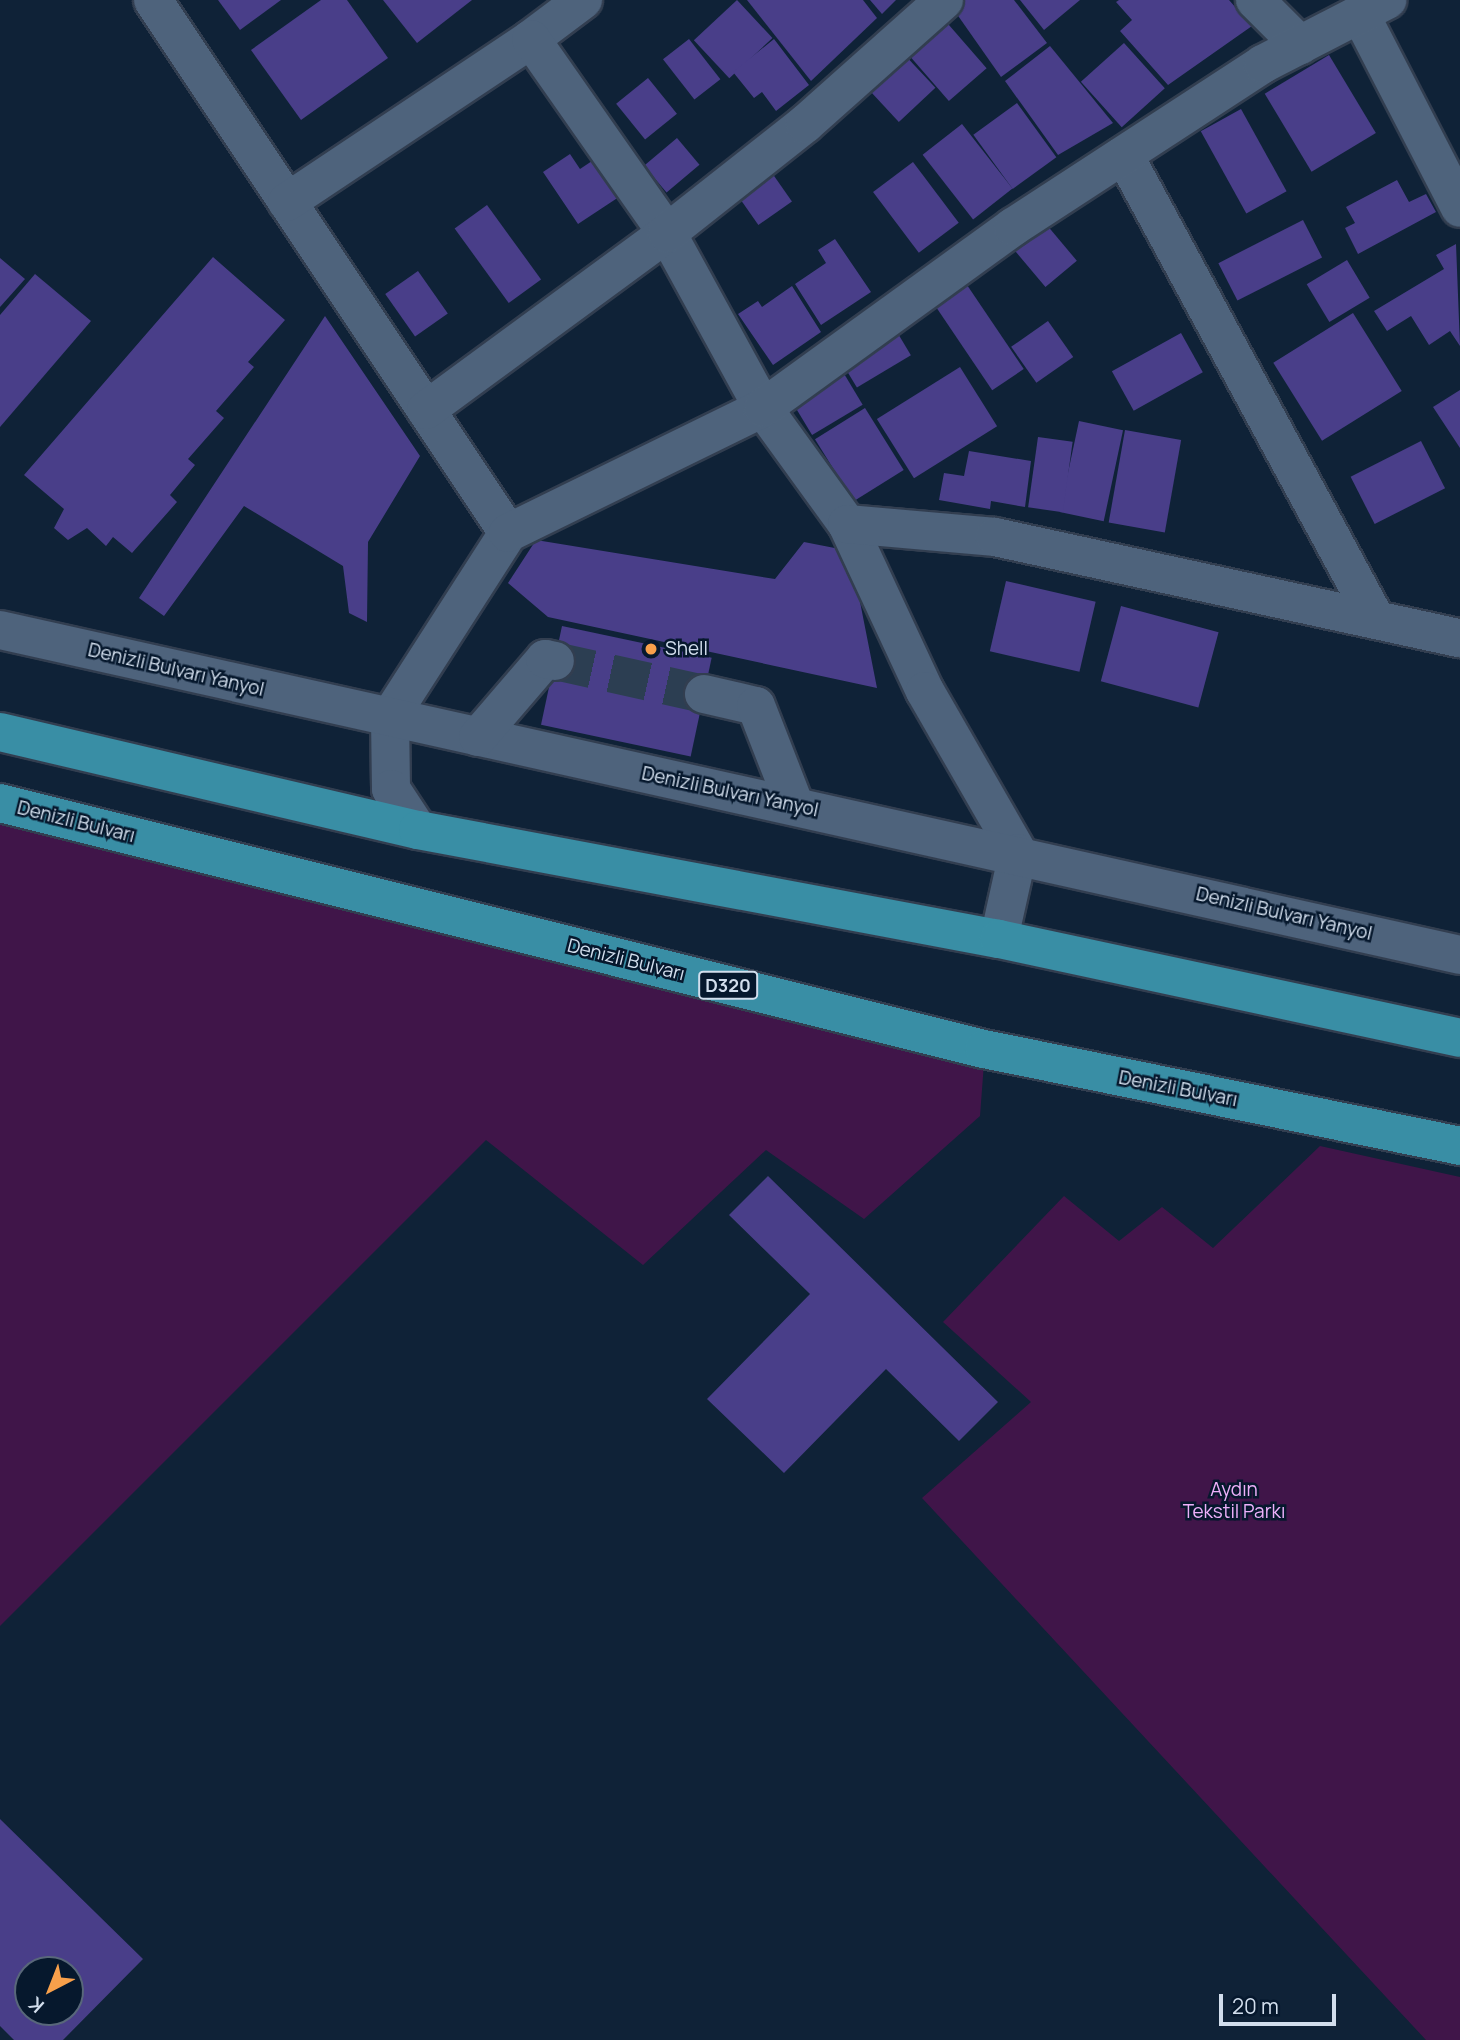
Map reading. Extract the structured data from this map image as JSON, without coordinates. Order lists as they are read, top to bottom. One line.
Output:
{"streets":{"highway":["Denizli Bulvarı","D320"],"street":["Denizli Bulvarı Yanyol"]},"parks":["Aydın Tekstil Parkı"],"places":["Shell"],"scale_bar":"20 m","north":"bottom left"}
